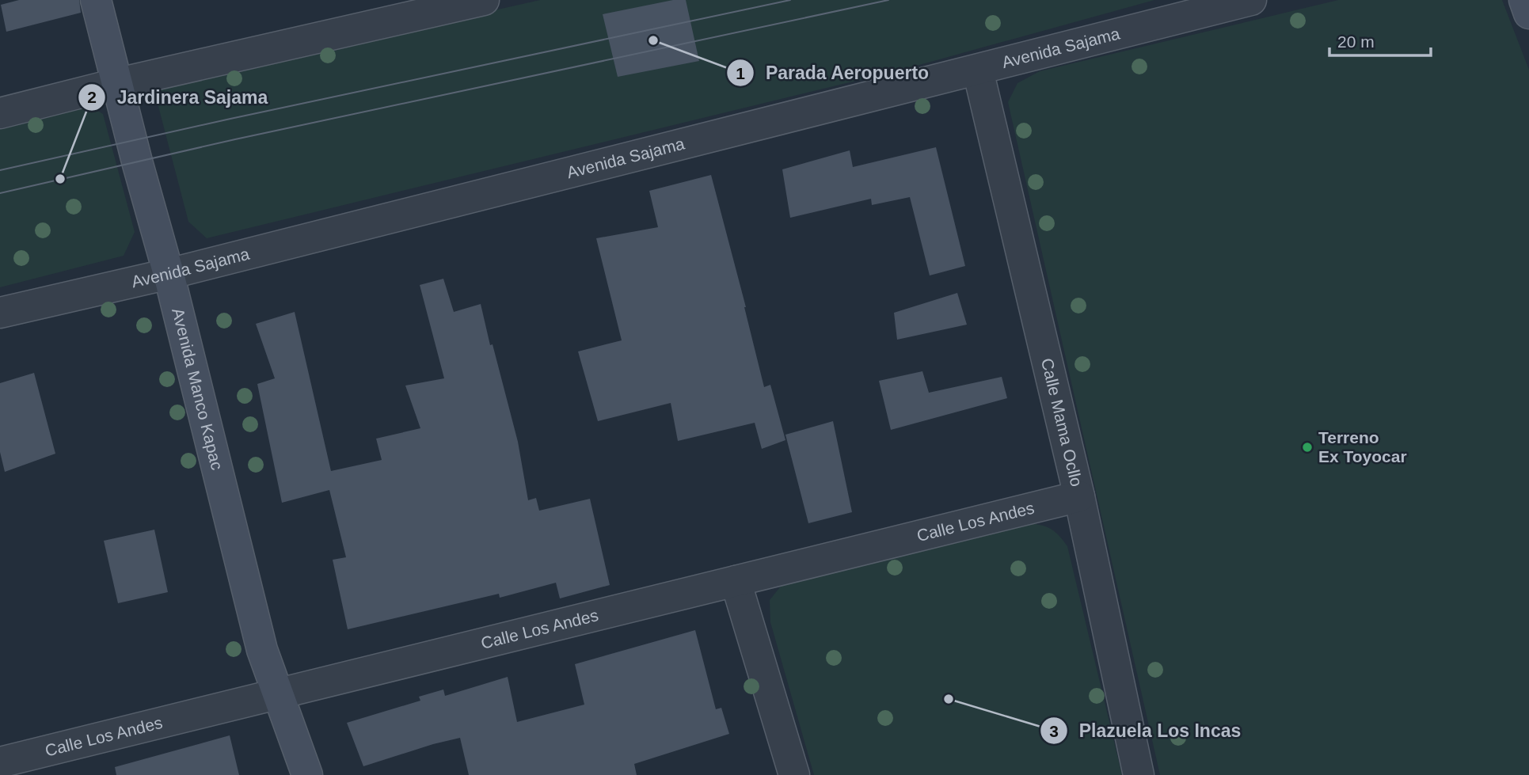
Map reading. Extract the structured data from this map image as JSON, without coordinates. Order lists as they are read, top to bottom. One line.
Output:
{"streets":{"street":["Avenida Sajama","Avenida Manco Kapac","Calle Mama Ocllo","Calle Los Andes"]},"crossings":[["Avenida Sajama","Avenida Manco Kapac"],["Avenida Sajama","Calle Mama Ocllo"],["Avenida Manco Kapac","Calle Los Andes"],["Calle Mama Ocllo","Calle Los Andes"]],"places":["Parada Aeropuerto","Jardinera Sajama","Terreno Ex Toyocar","Plazuela Los Incas"],"scale_bar":"20 m"}
